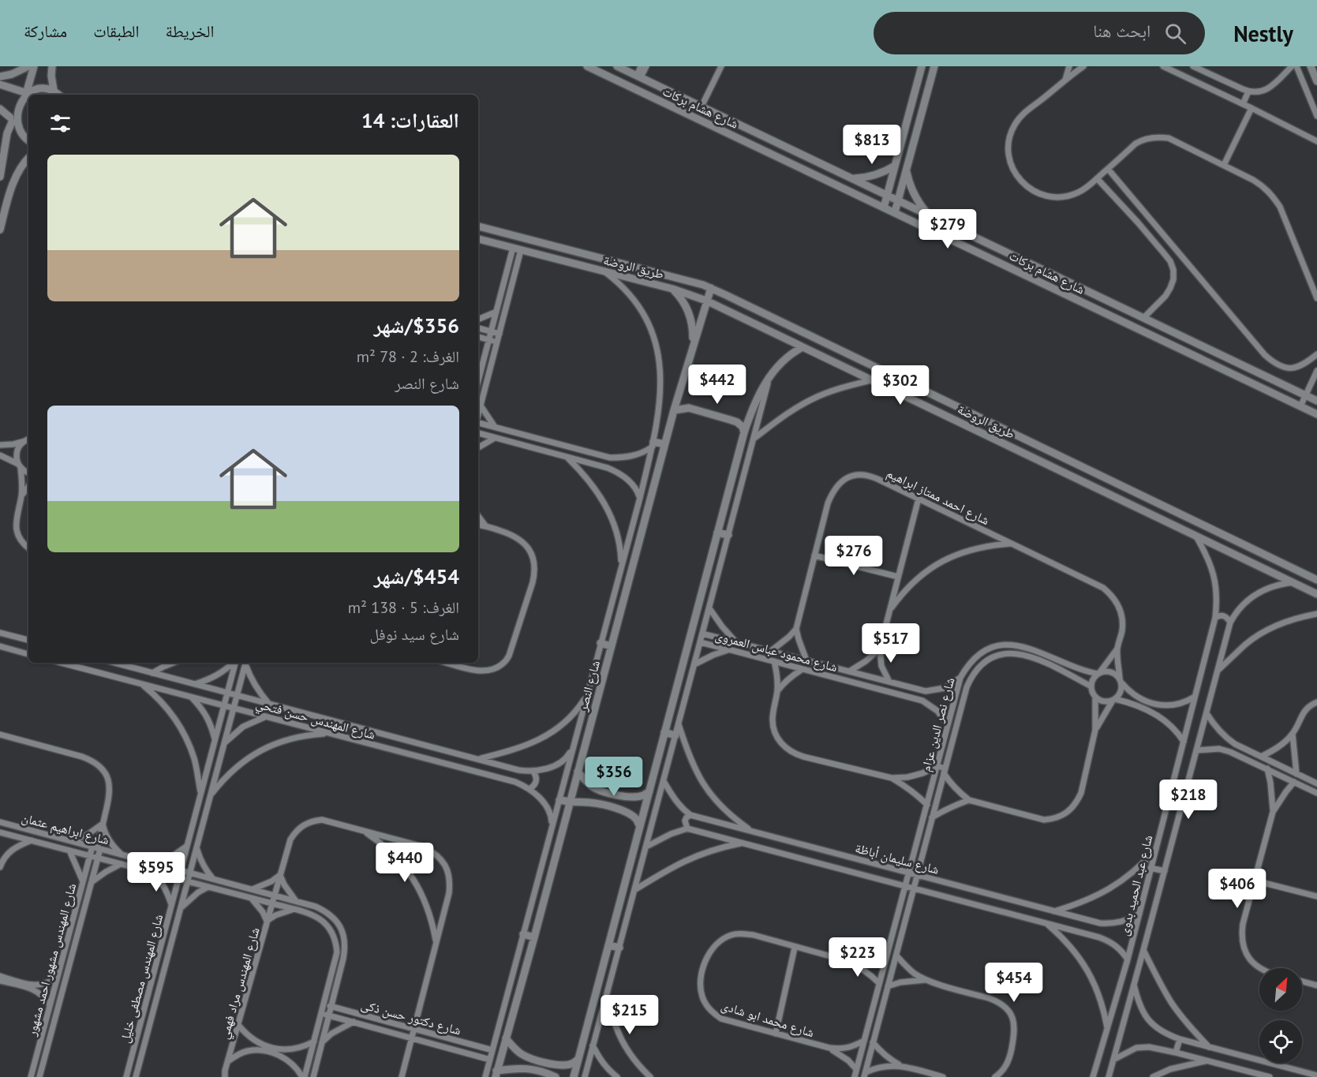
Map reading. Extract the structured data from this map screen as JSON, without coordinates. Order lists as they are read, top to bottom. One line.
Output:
{"streets":{"street":["شارع هشام بركات","طريق الروضة","شارع احمد ممتاز ابراهيم","شارع محمود عباس العمروى","شارع النصر","شارع المهندس حسن فتحي","شارع نصر الدين عزام","شارع ابراهيم عثمان","شارع سليمان أباظة","شارع عبد الحميد بدوى","شارع المهندس مشهور احمد مشهور","شارع المهندس مصطفى خليل","شارع المهندس مراد فهمي","شارع دكتور حسن ذكى","شارع محمد ابو شادى"]},"crossings":[["طريق الروضة","شارع النصر"],["طريق الروضة","شارع عبد الحميد بدوى"],["شارع احمد ممتاز ابراهيم","شارع نصر الدين عزام"],["شارع محمود عباس العمروى","شارع نصر الدين عزام"],["شارع المهندس حسن فتحي","شارع المهندس مصطفى خليل"],["شارع نصر الدين عزام","شارع سليمان أباظة"],["شارع نصر الدين عزام","شارع محمد ابو شادى"],["شارع ابراهيم عثمان","شارع المهندس مشهور احمد مشهور"],["شارع ابراهيم عثمان","شارع المهندس مصطفى خليل"],["شارع ابراهيم عثمان","شارع المهندس مراد فهمي"],["شارع ابراهيم عثمان","شارع دكتور حسن ذكى"],["شارع سليمان أباظة","شارع عبد الحميد بدوى"],["شارع المهندس مراد فهمي","شارع دكتور حسن ذكى"]],"north":"top right","page":{"header":"Nestly","search":"ابحث هنا","nav":["الخريطة","الطبقات","مشاركة"],"heading":"العقارات: 14","price":["$813","$279","$442","$302","$276","$517","$356","$218","$440","$595","$406","$223","$454","$215"],"list":[{"name":"$356/شهر","note":"الغرف: 2 · 78 m² · شارع النصر"},{"name":"$454/شهر","note":"الغرف: 5 · 138 m² · شارع سيد نوفل"}]}}
